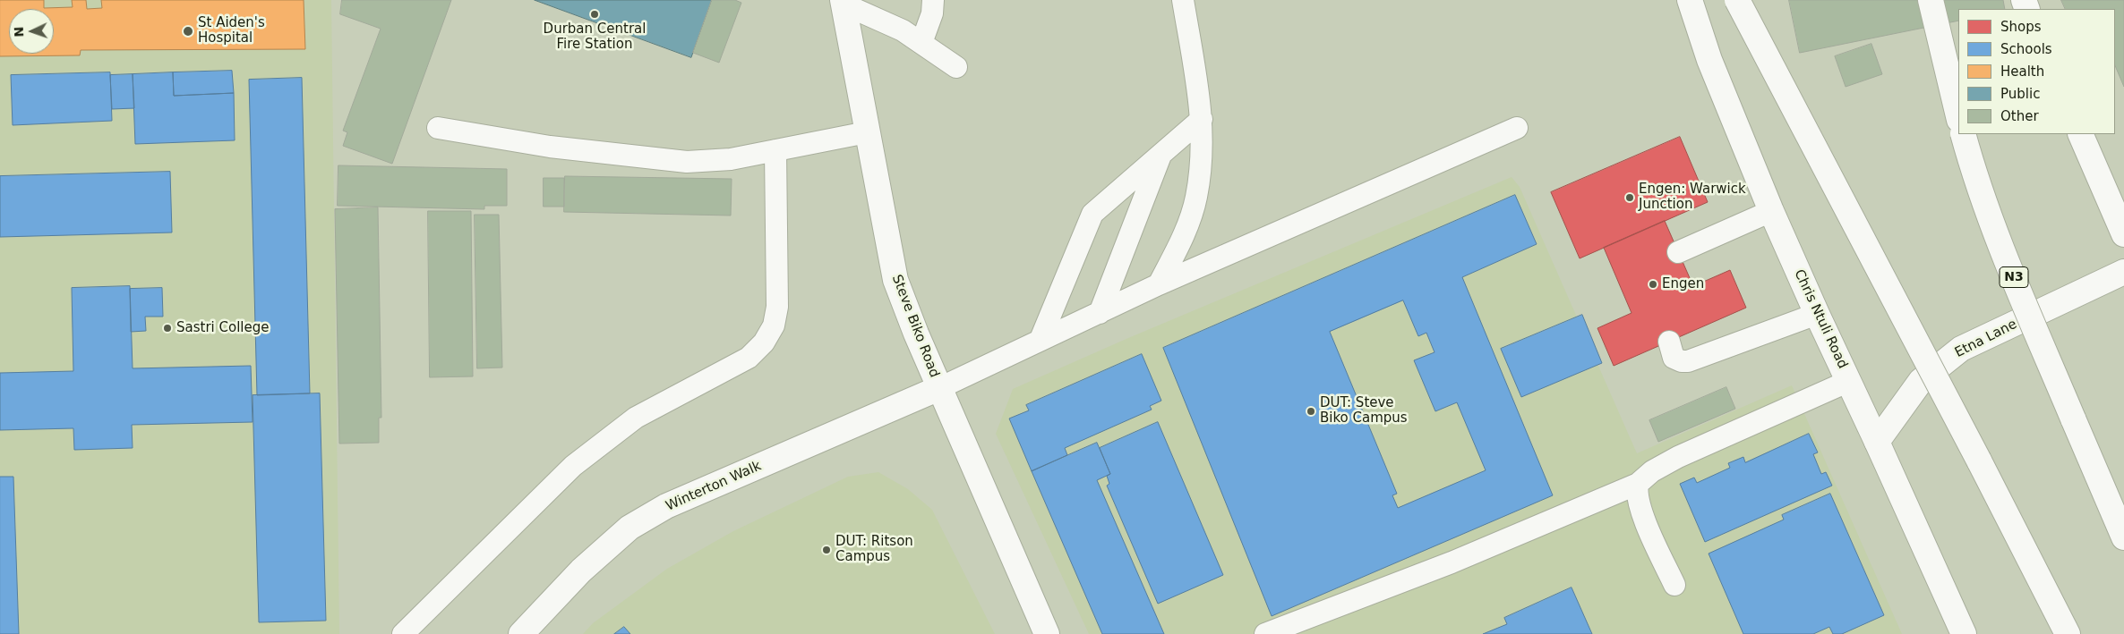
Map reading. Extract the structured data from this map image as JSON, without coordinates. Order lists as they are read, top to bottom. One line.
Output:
{"streets":{"main road":["N3","Chris Ntuli Road","Steve Biko Road","Etna Lane","Winterton Walk"]},"crossings":[["Chris Ntuli Road","Etna Lane"],["Steve Biko Road","Winterton Walk"]],"places":["Durban Central Fire Station","St Aiden's Hospital","Engen: Warwick Junction","Engen","Sastri College","DUT: Steve Biko Campus","DUT: Ritson Campus"],"legend":["Shops","Schools","Health","Public","Other"],"north":"left"}
